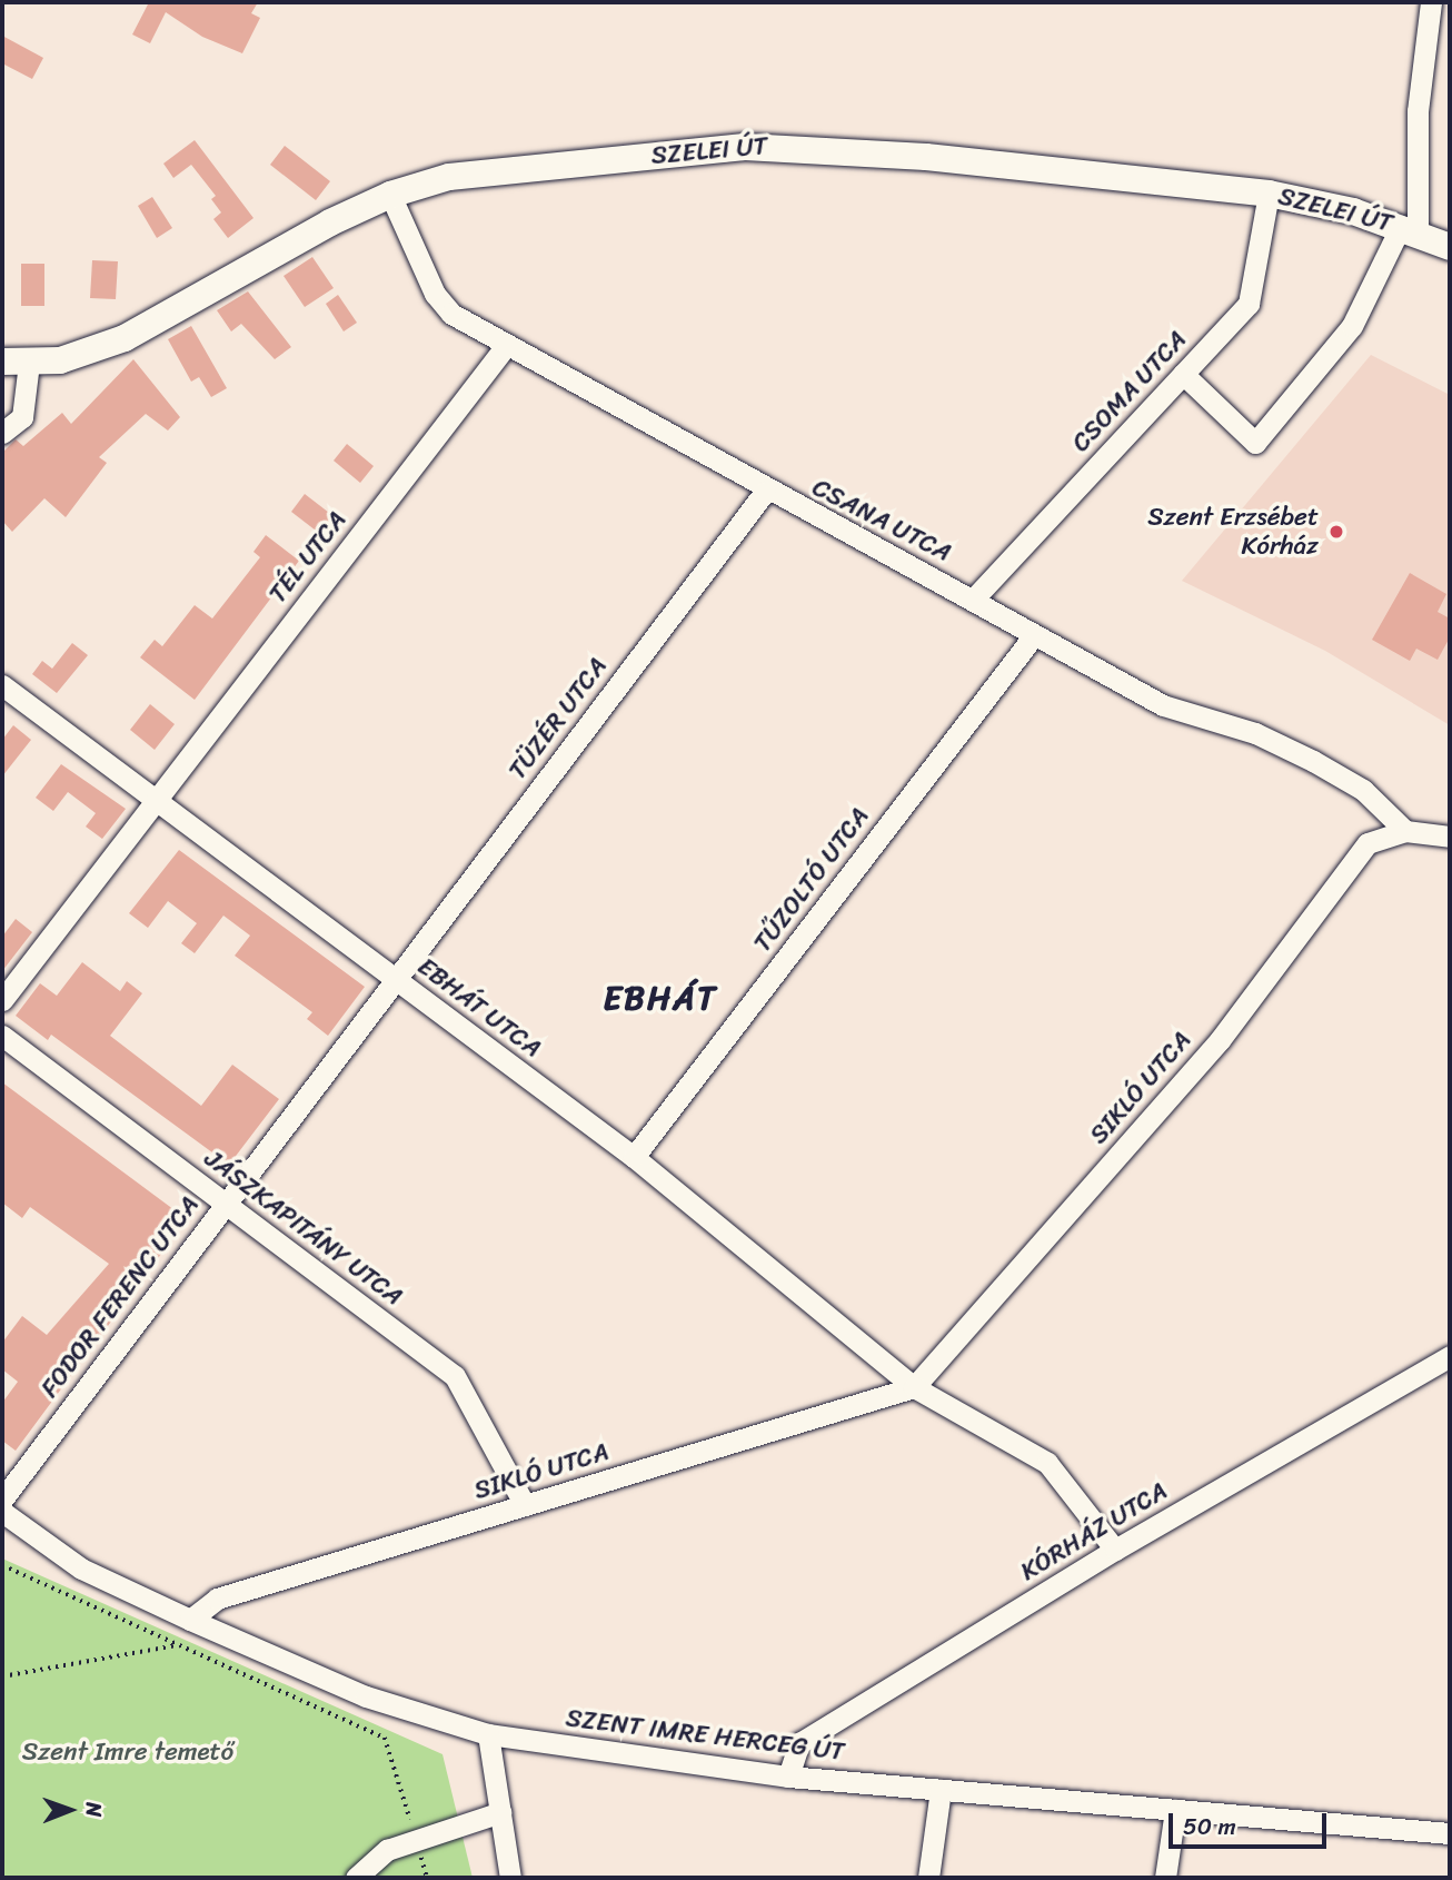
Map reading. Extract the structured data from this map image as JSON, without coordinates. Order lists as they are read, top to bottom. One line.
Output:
{"streets":{"main road":["SZELEI ÚT"],"street":["CSOMA UTCA","CSANA UTCA","TÉL UTCA","TÜZÉR UTCA","TŰZOLTÓ UTCA","EBHÁT UTCA","SIKLÓ UTCA","JÁSZKAPITÁNY UTCA","FODOR FERENC UTCA","KÓRHÁZ UTCA","SZENT IMRE HERCEG ÚT"]},"crossings":[["SZELEI ÚT","CSOMA UTCA"],["SZELEI ÚT","CSANA UTCA"],["CSOMA UTCA","CSANA UTCA"],["CSANA UTCA","TÉL UTCA"],["CSANA UTCA","TÜZÉR UTCA"],["CSANA UTCA","TŰZOLTÓ UTCA"],["CSANA UTCA","SIKLÓ UTCA"],["TÉL UTCA","EBHÁT UTCA"],["TÜZÉR UTCA","EBHÁT UTCA"],["TÜZÉR UTCA","FODOR FERENC UTCA"],["TŰZOLTÓ UTCA","EBHÁT UTCA"],["EBHÁT UTCA","SIKLÓ UTCA"],["EBHÁT UTCA","FODOR FERENC UTCA"],["SIKLÓ UTCA","JÁSZKAPITÁNY UTCA"],["SIKLÓ UTCA","SZENT IMRE HERCEG ÚT"],["JÁSZKAPITÁNY UTCA","FODOR FERENC UTCA"],["KÓRHÁZ UTCA","SZENT IMRE HERCEG ÚT"]],"districts":["EBHÁT"],"parks":["Szent Imre temető"],"places":["Szent Erzsébet Kórház"],"scale_bar":"50 m","north":"right"}
